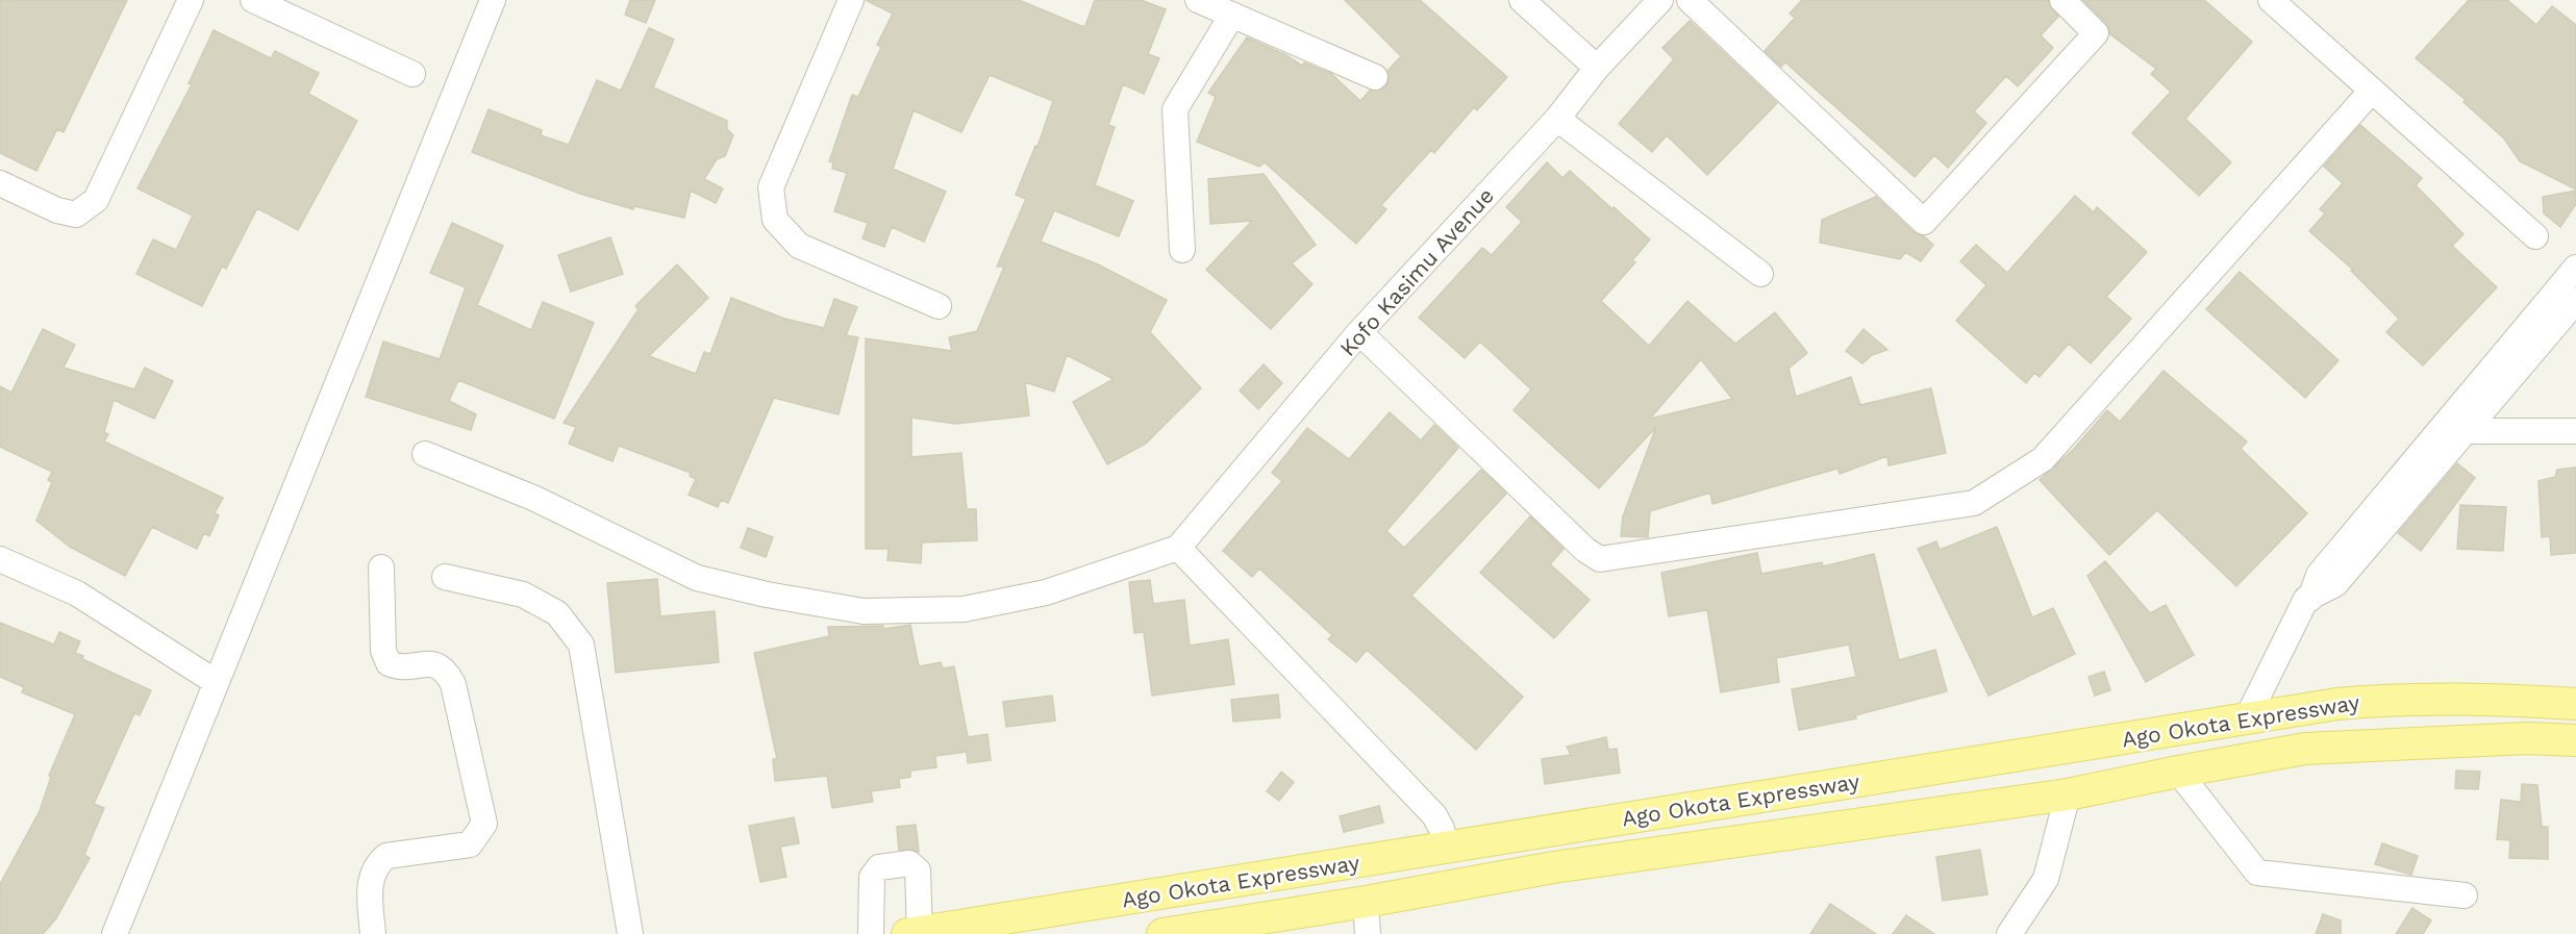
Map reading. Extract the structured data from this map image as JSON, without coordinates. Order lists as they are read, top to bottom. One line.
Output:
{"streets":{"main road":["Ago Okota Expressway"],"street":["Kofo Kasimu Avenue"]}}
